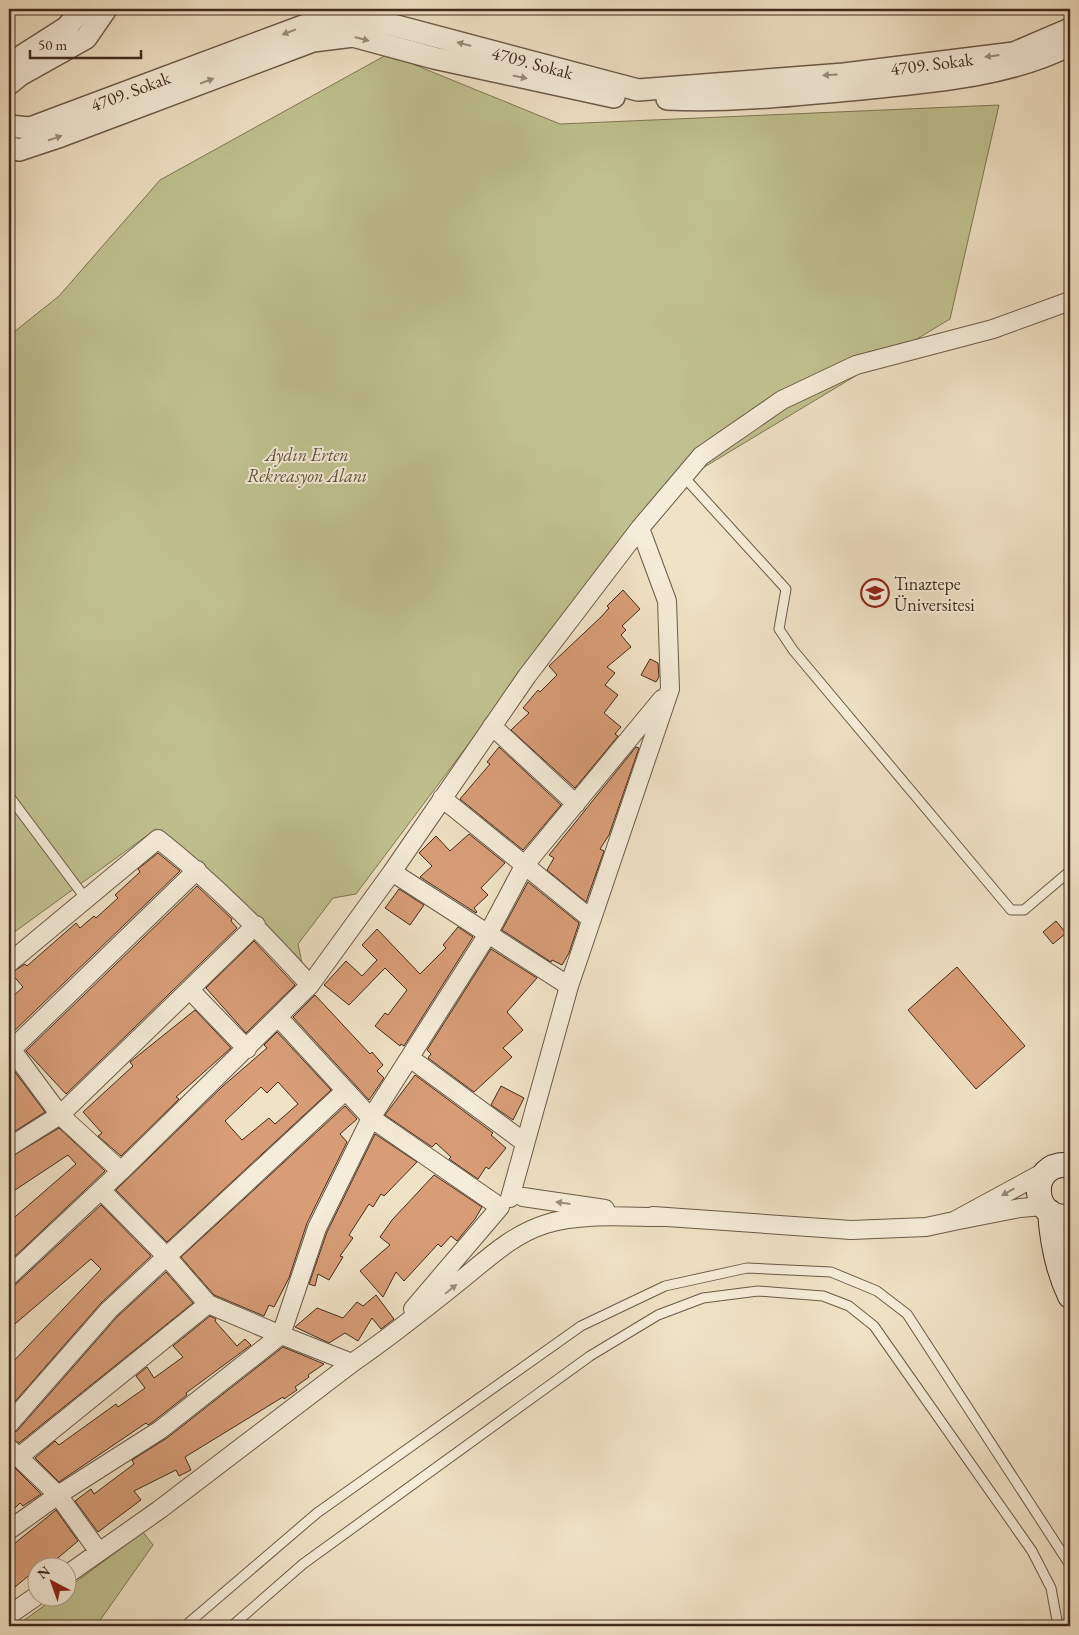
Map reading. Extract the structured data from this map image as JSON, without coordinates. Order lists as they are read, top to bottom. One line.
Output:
{"streets":{"street":["4709. Sokak"]},"parks":["Aydın Erten Rekreasyon Alanı"],"places":{"school or university":["Tınaztepe Üniversitesi"]},"scale_bar":"50 m","north":"top left"}
